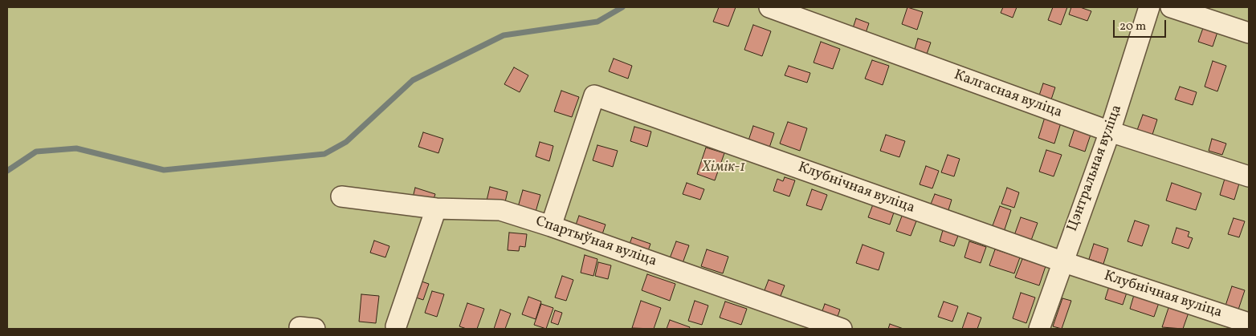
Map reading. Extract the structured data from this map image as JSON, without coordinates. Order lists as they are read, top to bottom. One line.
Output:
{"streets":{"street":["Калгасная вуліца","Цэнтральная вуліца","Клубнічная вуліца","Спартыўная вуліца"]},"crossings":[["Калгасная вуліца","Цэнтральная вуліца"],["Цэнтральная вуліца","Клубнічная вуліца"],["Клубнічная вуліца","Спартыўная вуліца"]],"parks":["Хімік-1"],"scale_bar":"20 m"}
